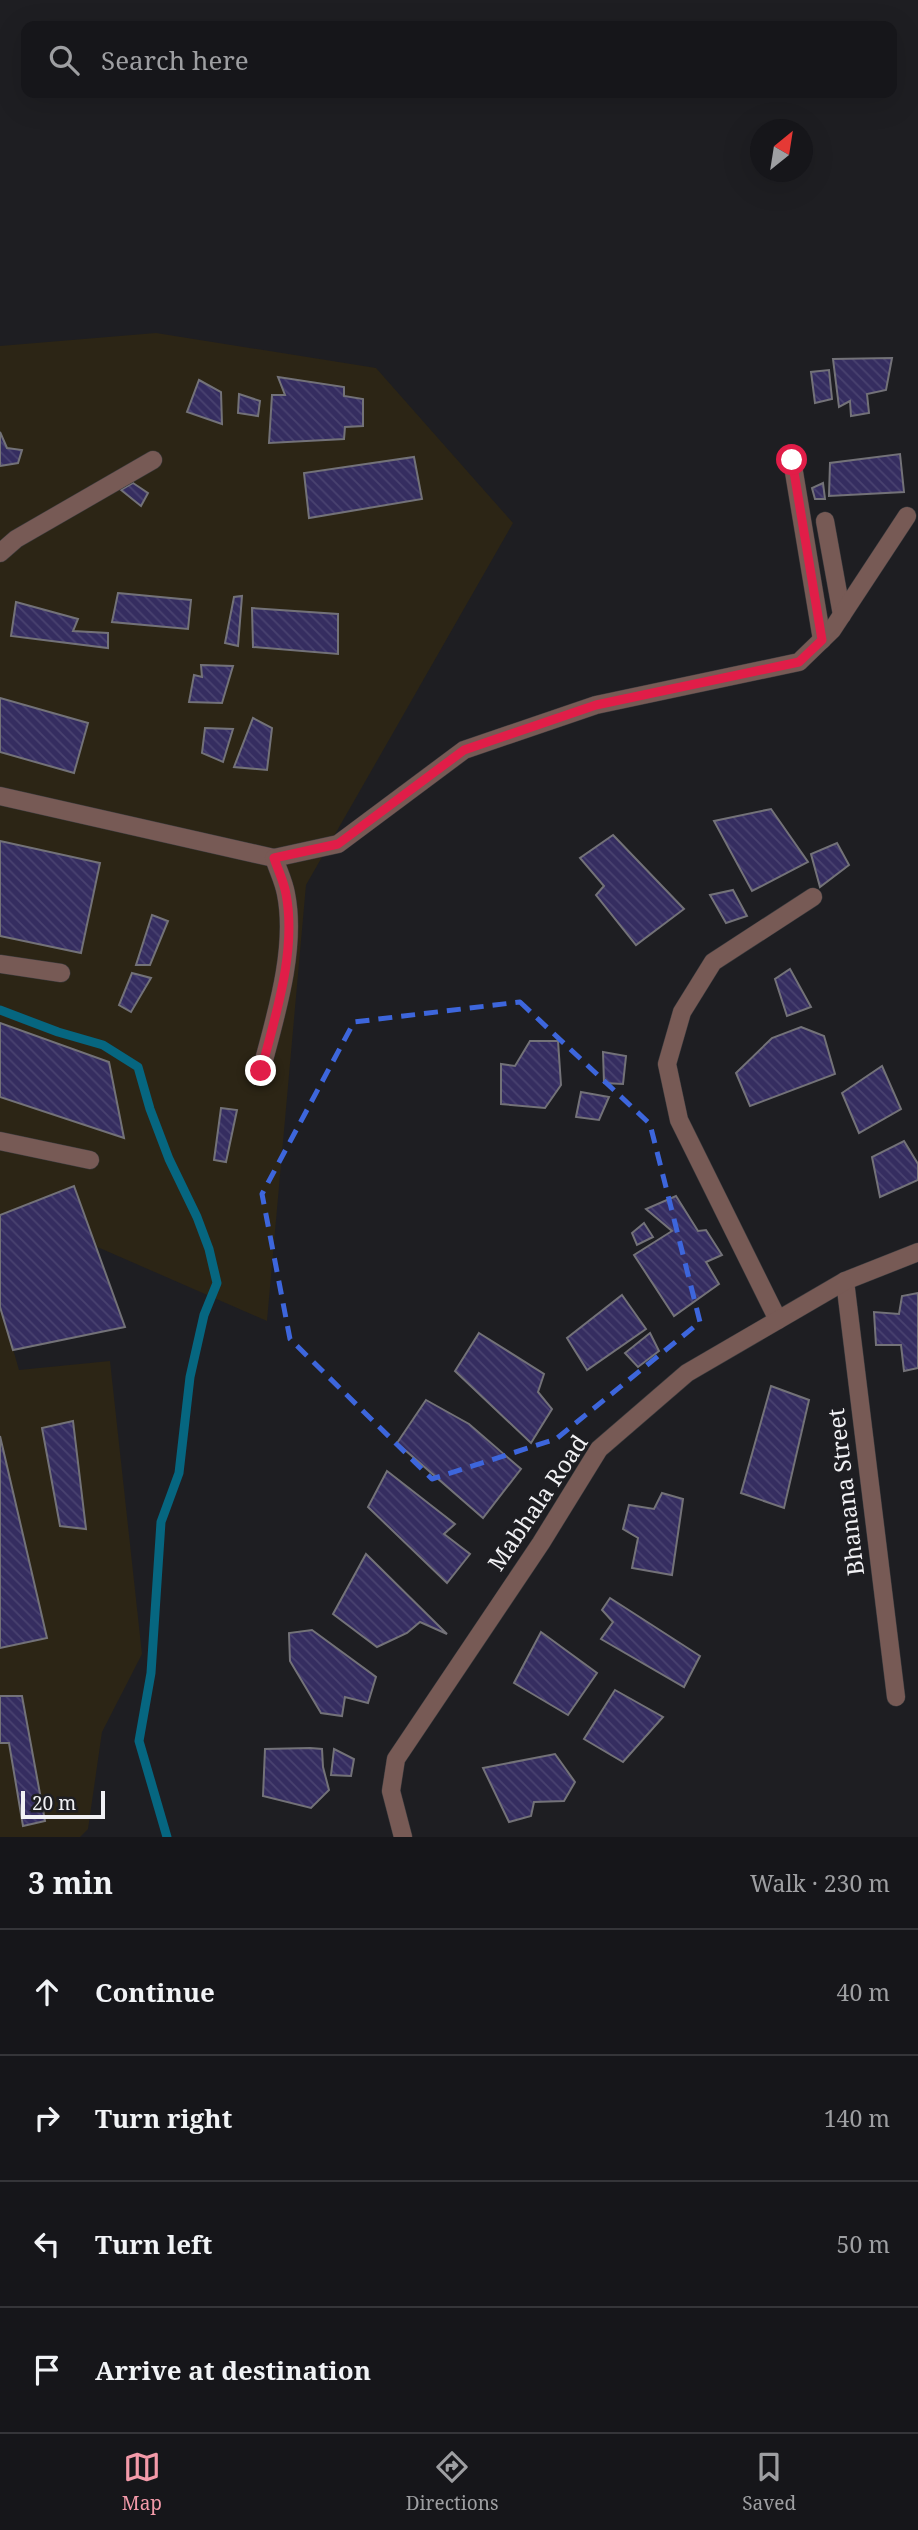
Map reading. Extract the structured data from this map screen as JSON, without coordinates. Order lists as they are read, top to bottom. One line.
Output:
{"streets":{"street":["Bhanana Street","Mabhala Road"]},"crossings":[["Bhanana Street","Mabhala Road"]],"scale_bar":"20 m","north":"top right","page":{"search":"Search here","scale":"20 m","heading":["3 min","Walk · 230 m"],"list":[["Continue","40 m"],["Turn right","140 m"],["Turn left","50 m"],"Arrive at destination"],"nav":["Map","Directions","Saved"]}}
